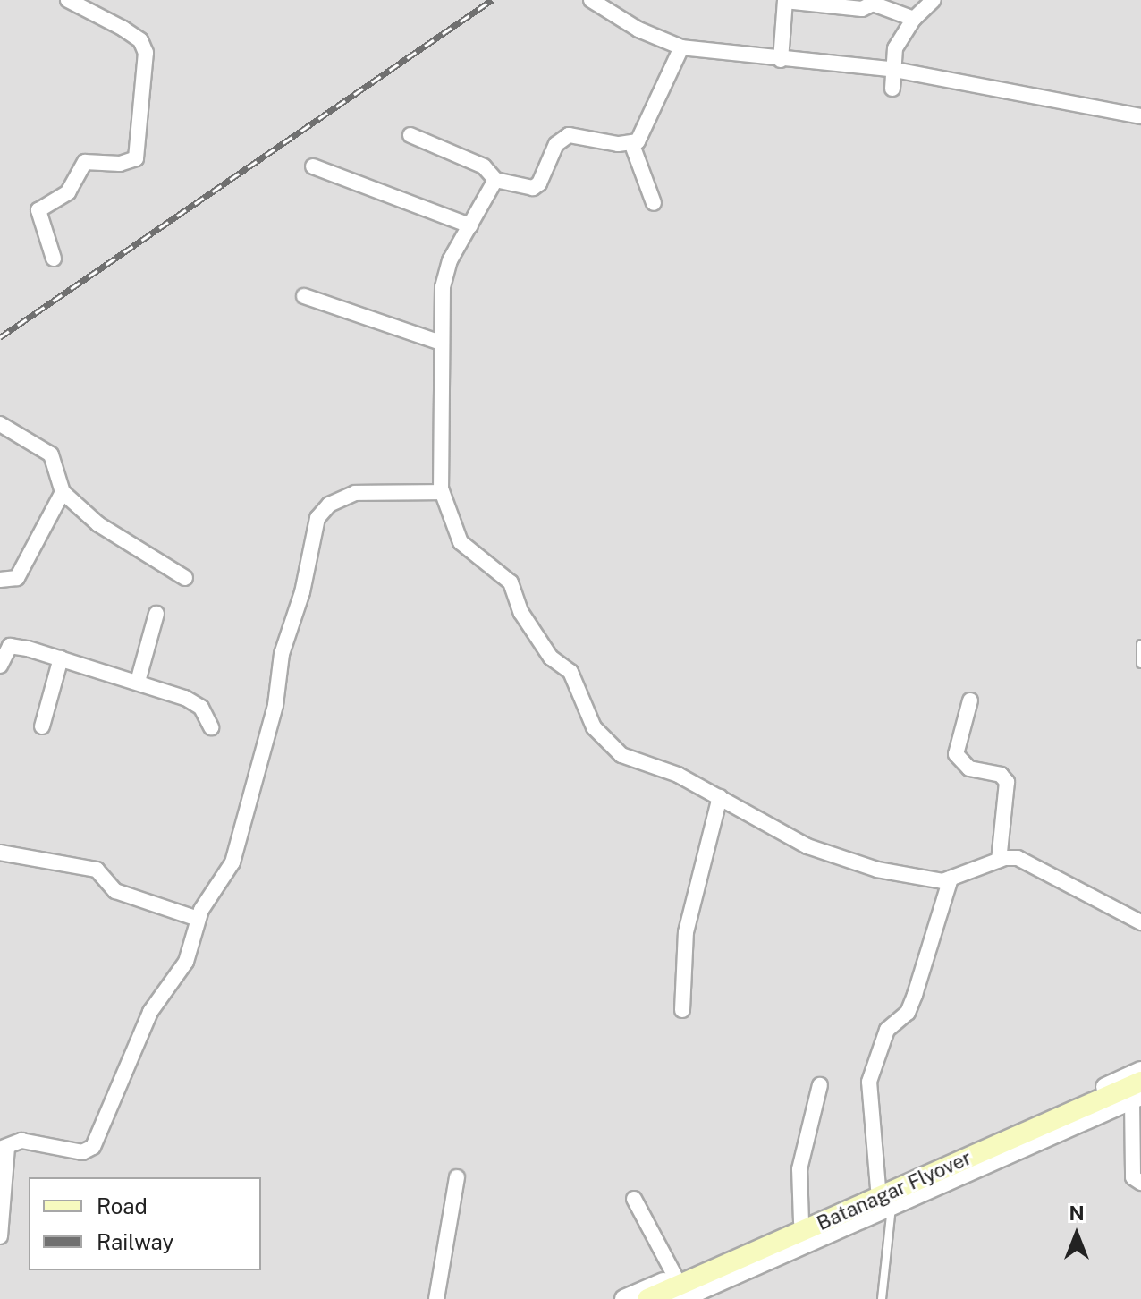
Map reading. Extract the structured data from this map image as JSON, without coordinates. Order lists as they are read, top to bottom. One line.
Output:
{"streets":{"main road":["Batanagar Flyover"]},"legend":["Road","Railway"],"north":"top"}
